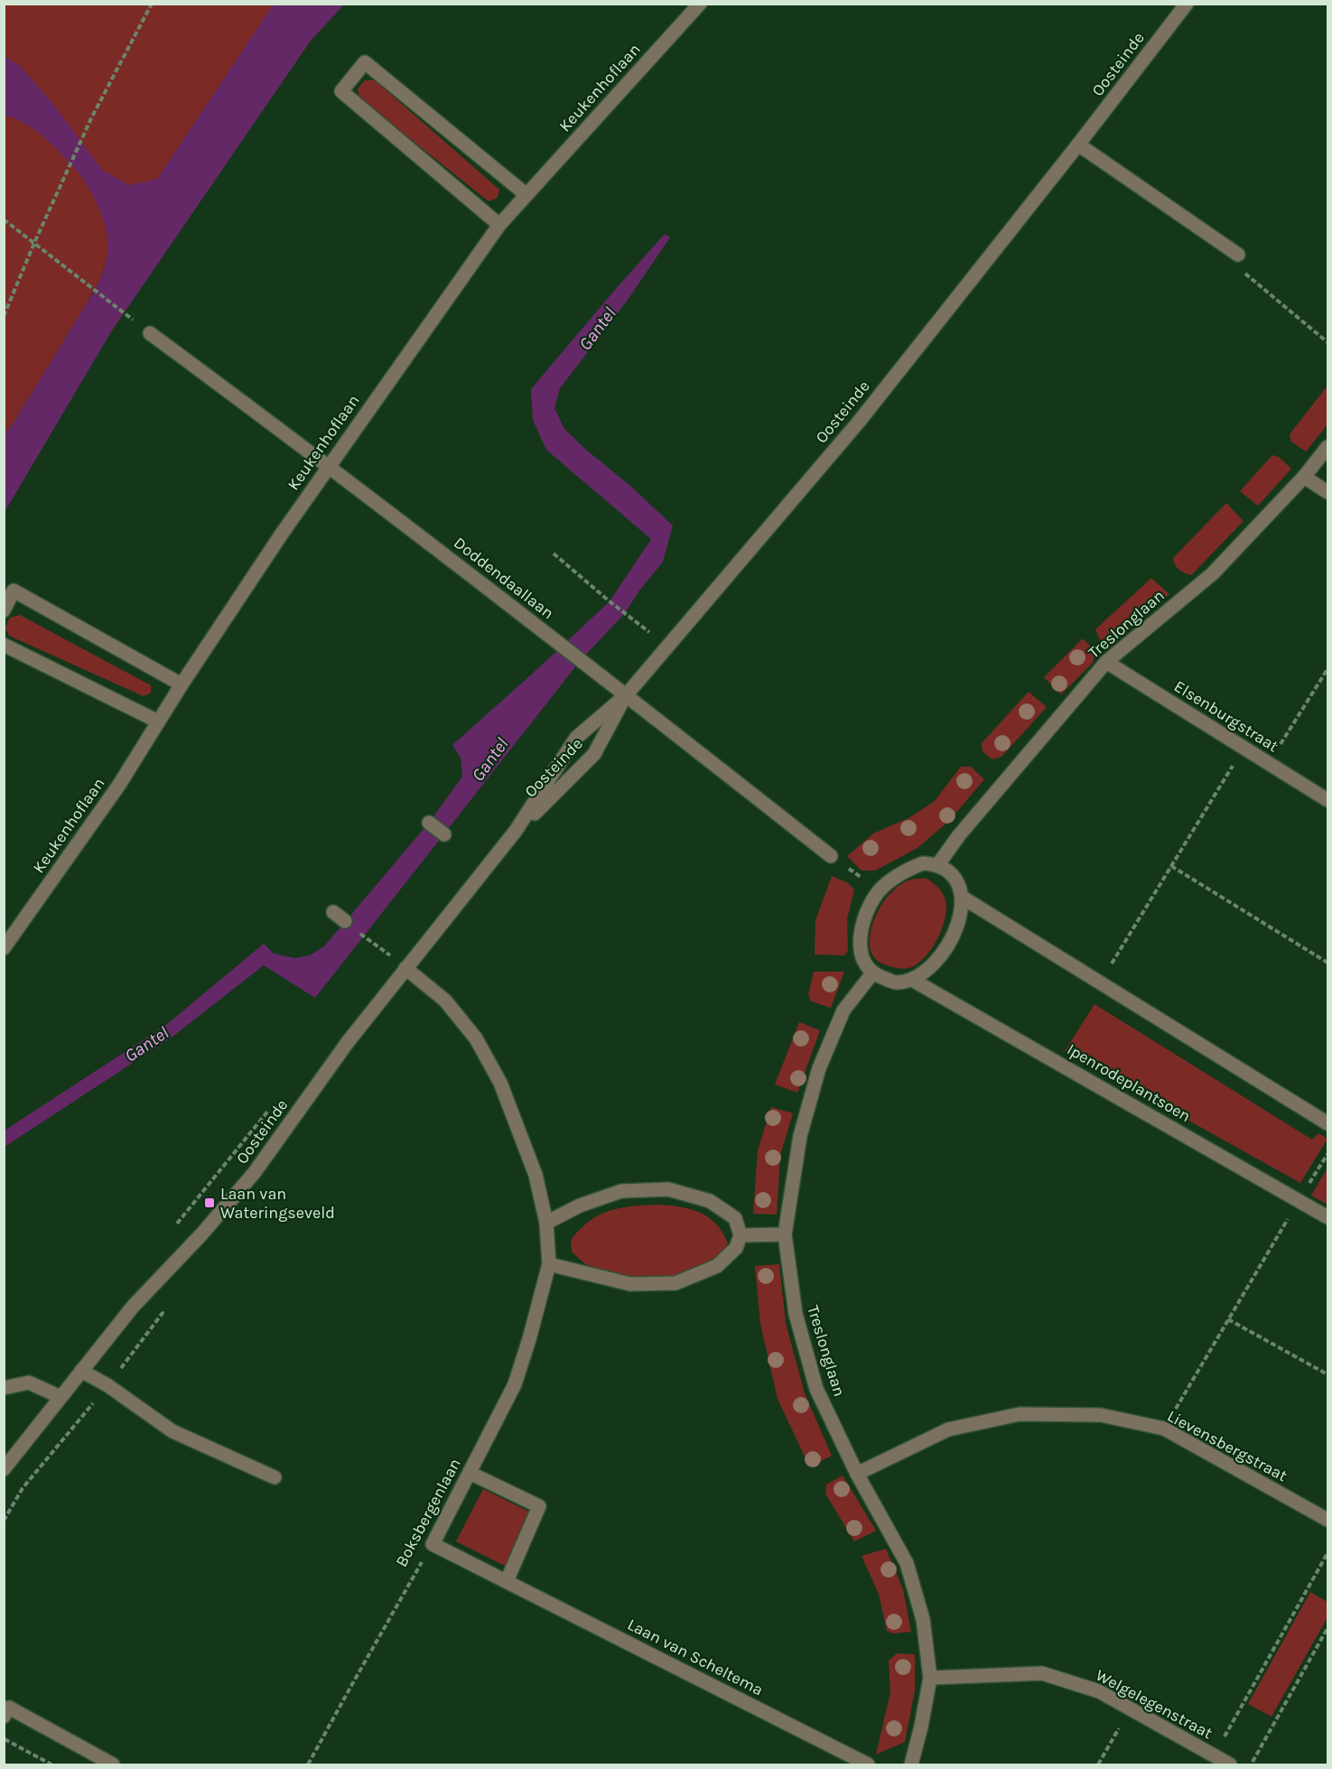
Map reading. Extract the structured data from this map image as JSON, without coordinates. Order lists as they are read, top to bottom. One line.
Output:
{"streets":{"street":["Oosteinde","Keukenhoflaan","Doddendaallaan","Treslonglaan","Elsenburgstraat","Ipenrodeplantsoen","Lievensbergstraat","Boksbergenlaan","Laan van Scheltema","Welgelegenstraat"]},"crossings":[["Oosteinde","Doddendaallaan"],["Keukenhoflaan","Doddendaallaan"],["Treslonglaan","Elsenburgstraat"],["Treslonglaan","Ipenrodeplantsoen"],["Treslonglaan","Lievensbergstraat"],["Treslonglaan","Welgelegenstraat"],["Boksbergenlaan","Laan van Scheltema"]],"water":["Gantel"],"places":{"transit":["Laan van Wateringseveld"]}}
